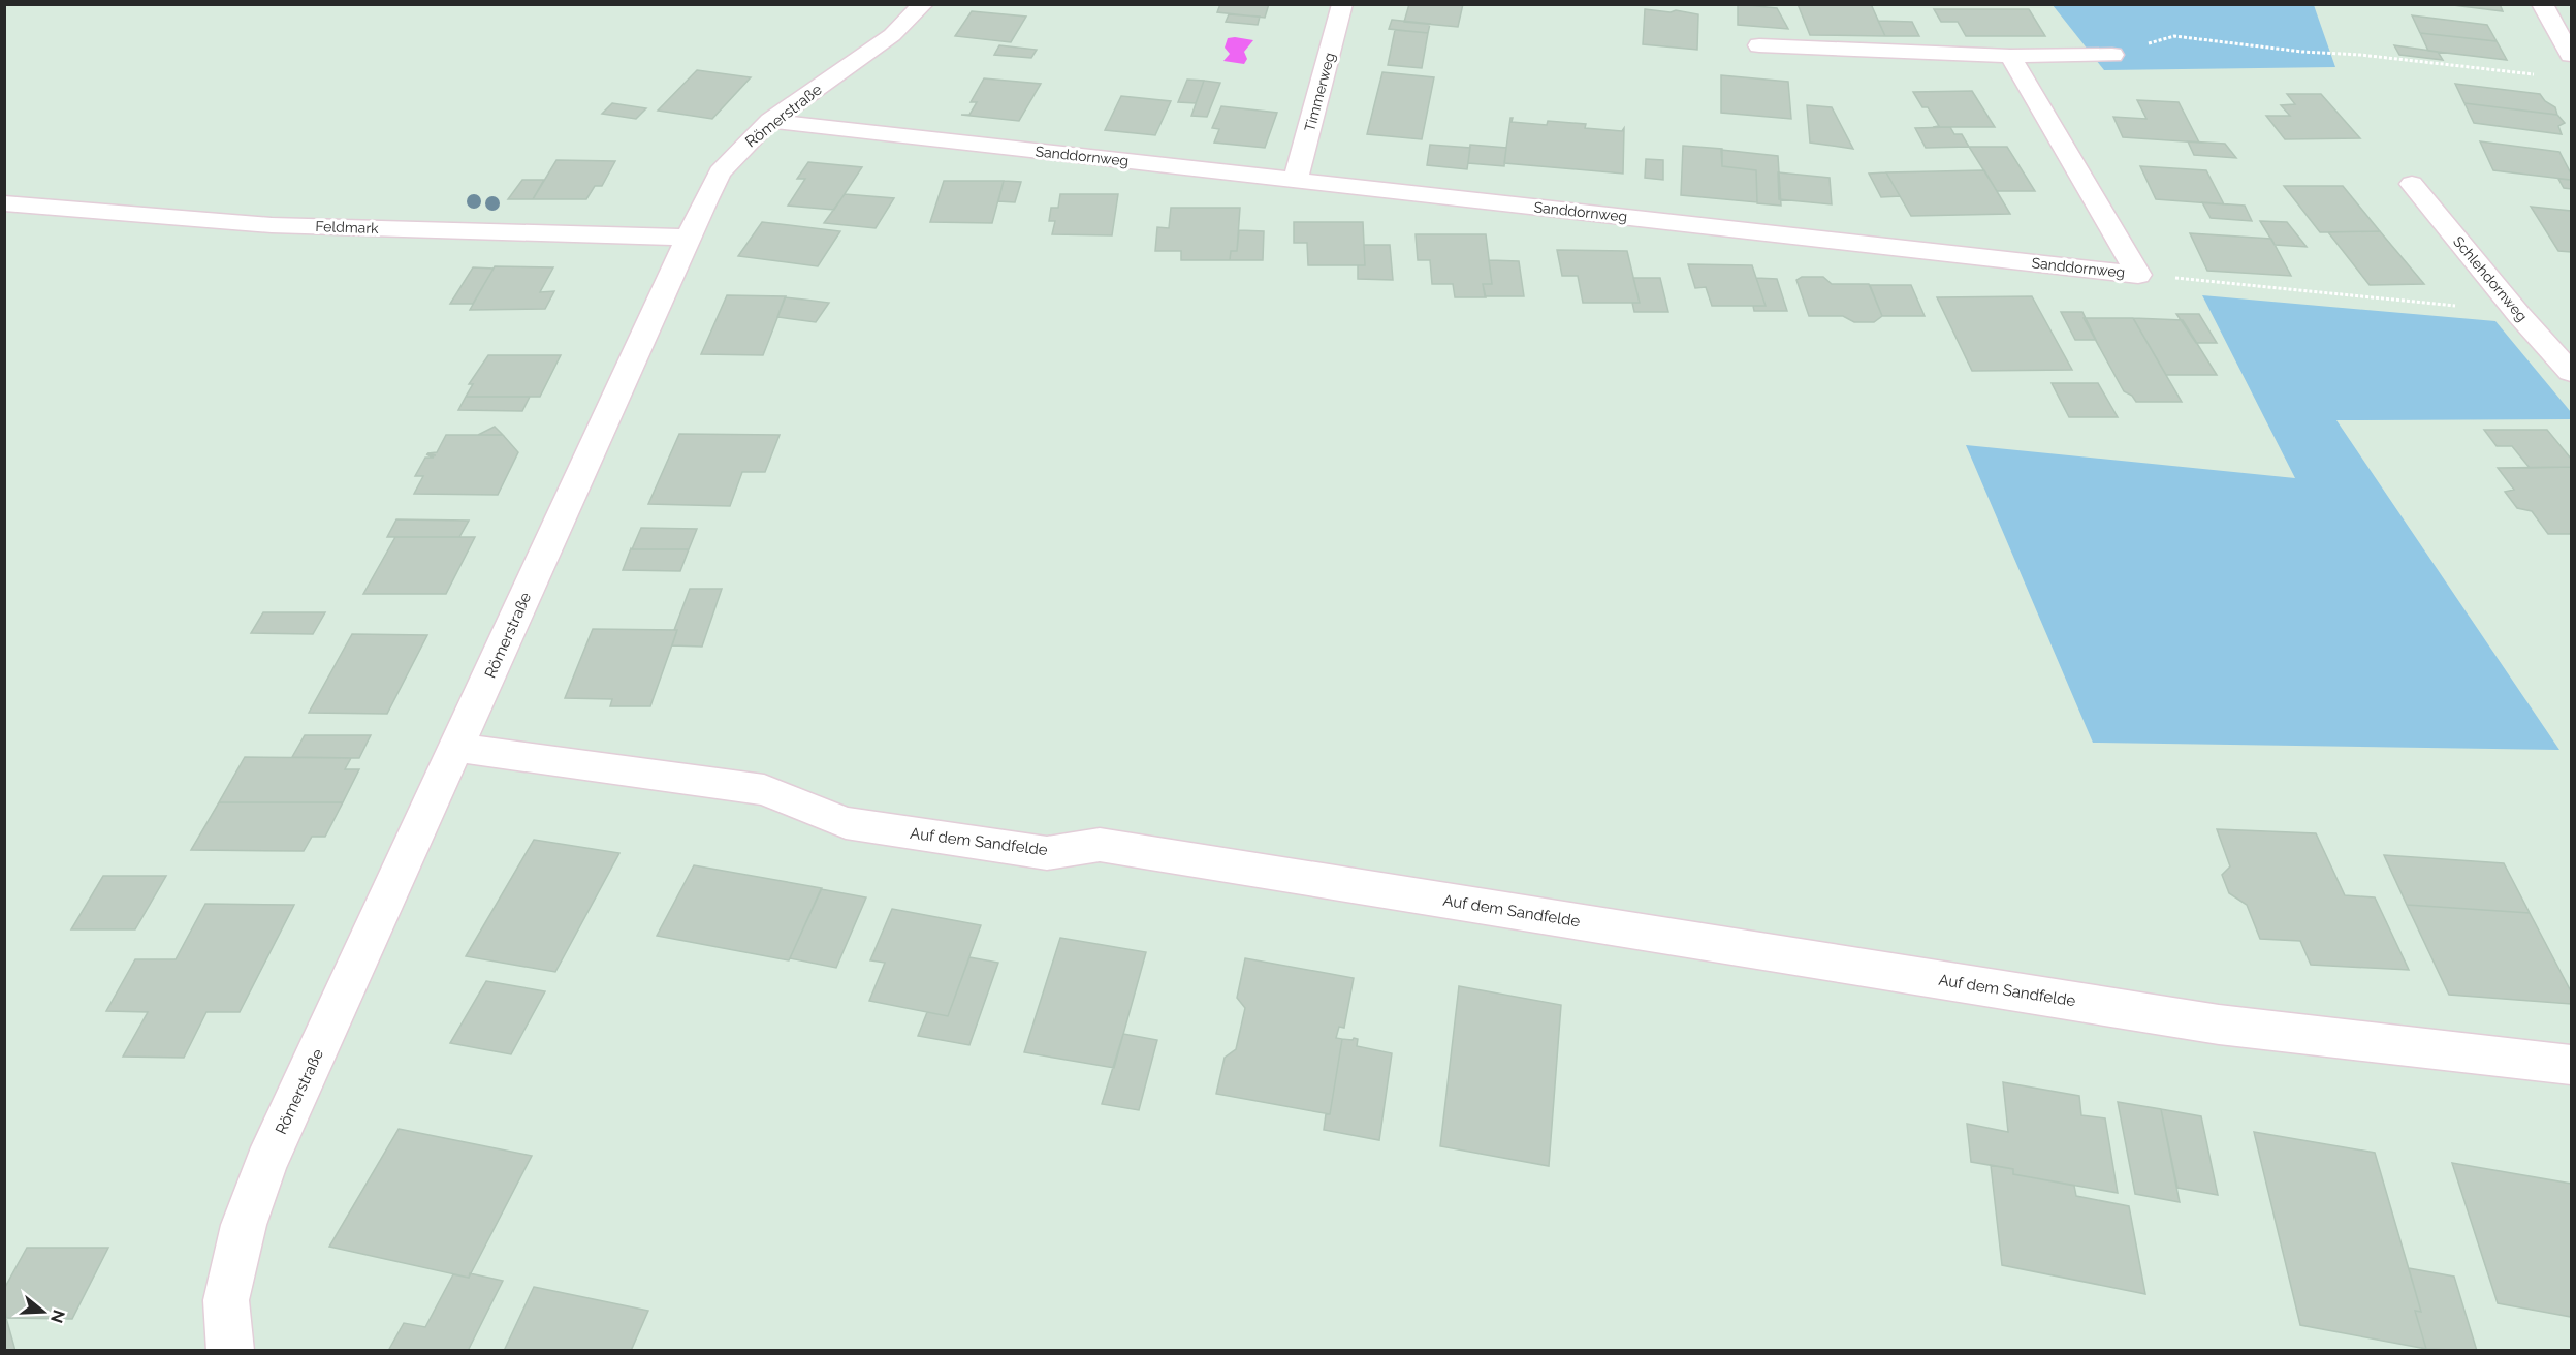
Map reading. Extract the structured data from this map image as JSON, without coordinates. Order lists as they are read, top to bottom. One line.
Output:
{"streets":{"street":["Timmerweg","Römerstraße","Sanddornweg","Feldmark","Schlehdornweg","Auf dem Sandfelde"]},"crossings":[["Timmerweg","Sanddornweg"],["Römerstraße","Sanddornweg"],["Römerstraße","Feldmark"],["Römerstraße","Auf dem Sandfelde"]],"north":"right"}
